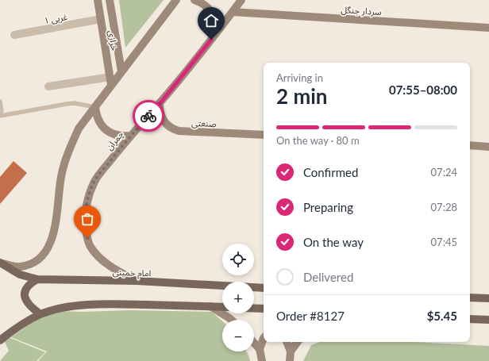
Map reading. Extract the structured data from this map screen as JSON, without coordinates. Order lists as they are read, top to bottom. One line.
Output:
{"streets":{"main road":["سردار جنگل","خرازی","صنعتی","چمران","امام خمینی"],"street":["۱ غربی"]},"crossings":[["سردار جنگل","چمران"],["۱ غربی","خرازی"],["صنعتی","چمران"],["چمران","امام خمینی"]],"page":{"heading":["2 min","Arriving in","07:55–08:00"],"panel":["Order #8127","$5.45"],"bar":"On the way · 80 m","list":[["Confirmed","07:24"],["Preparing","07:28"],["On the way","07:45"],"Delivered"],"map_buttons":["+","−"]}}
